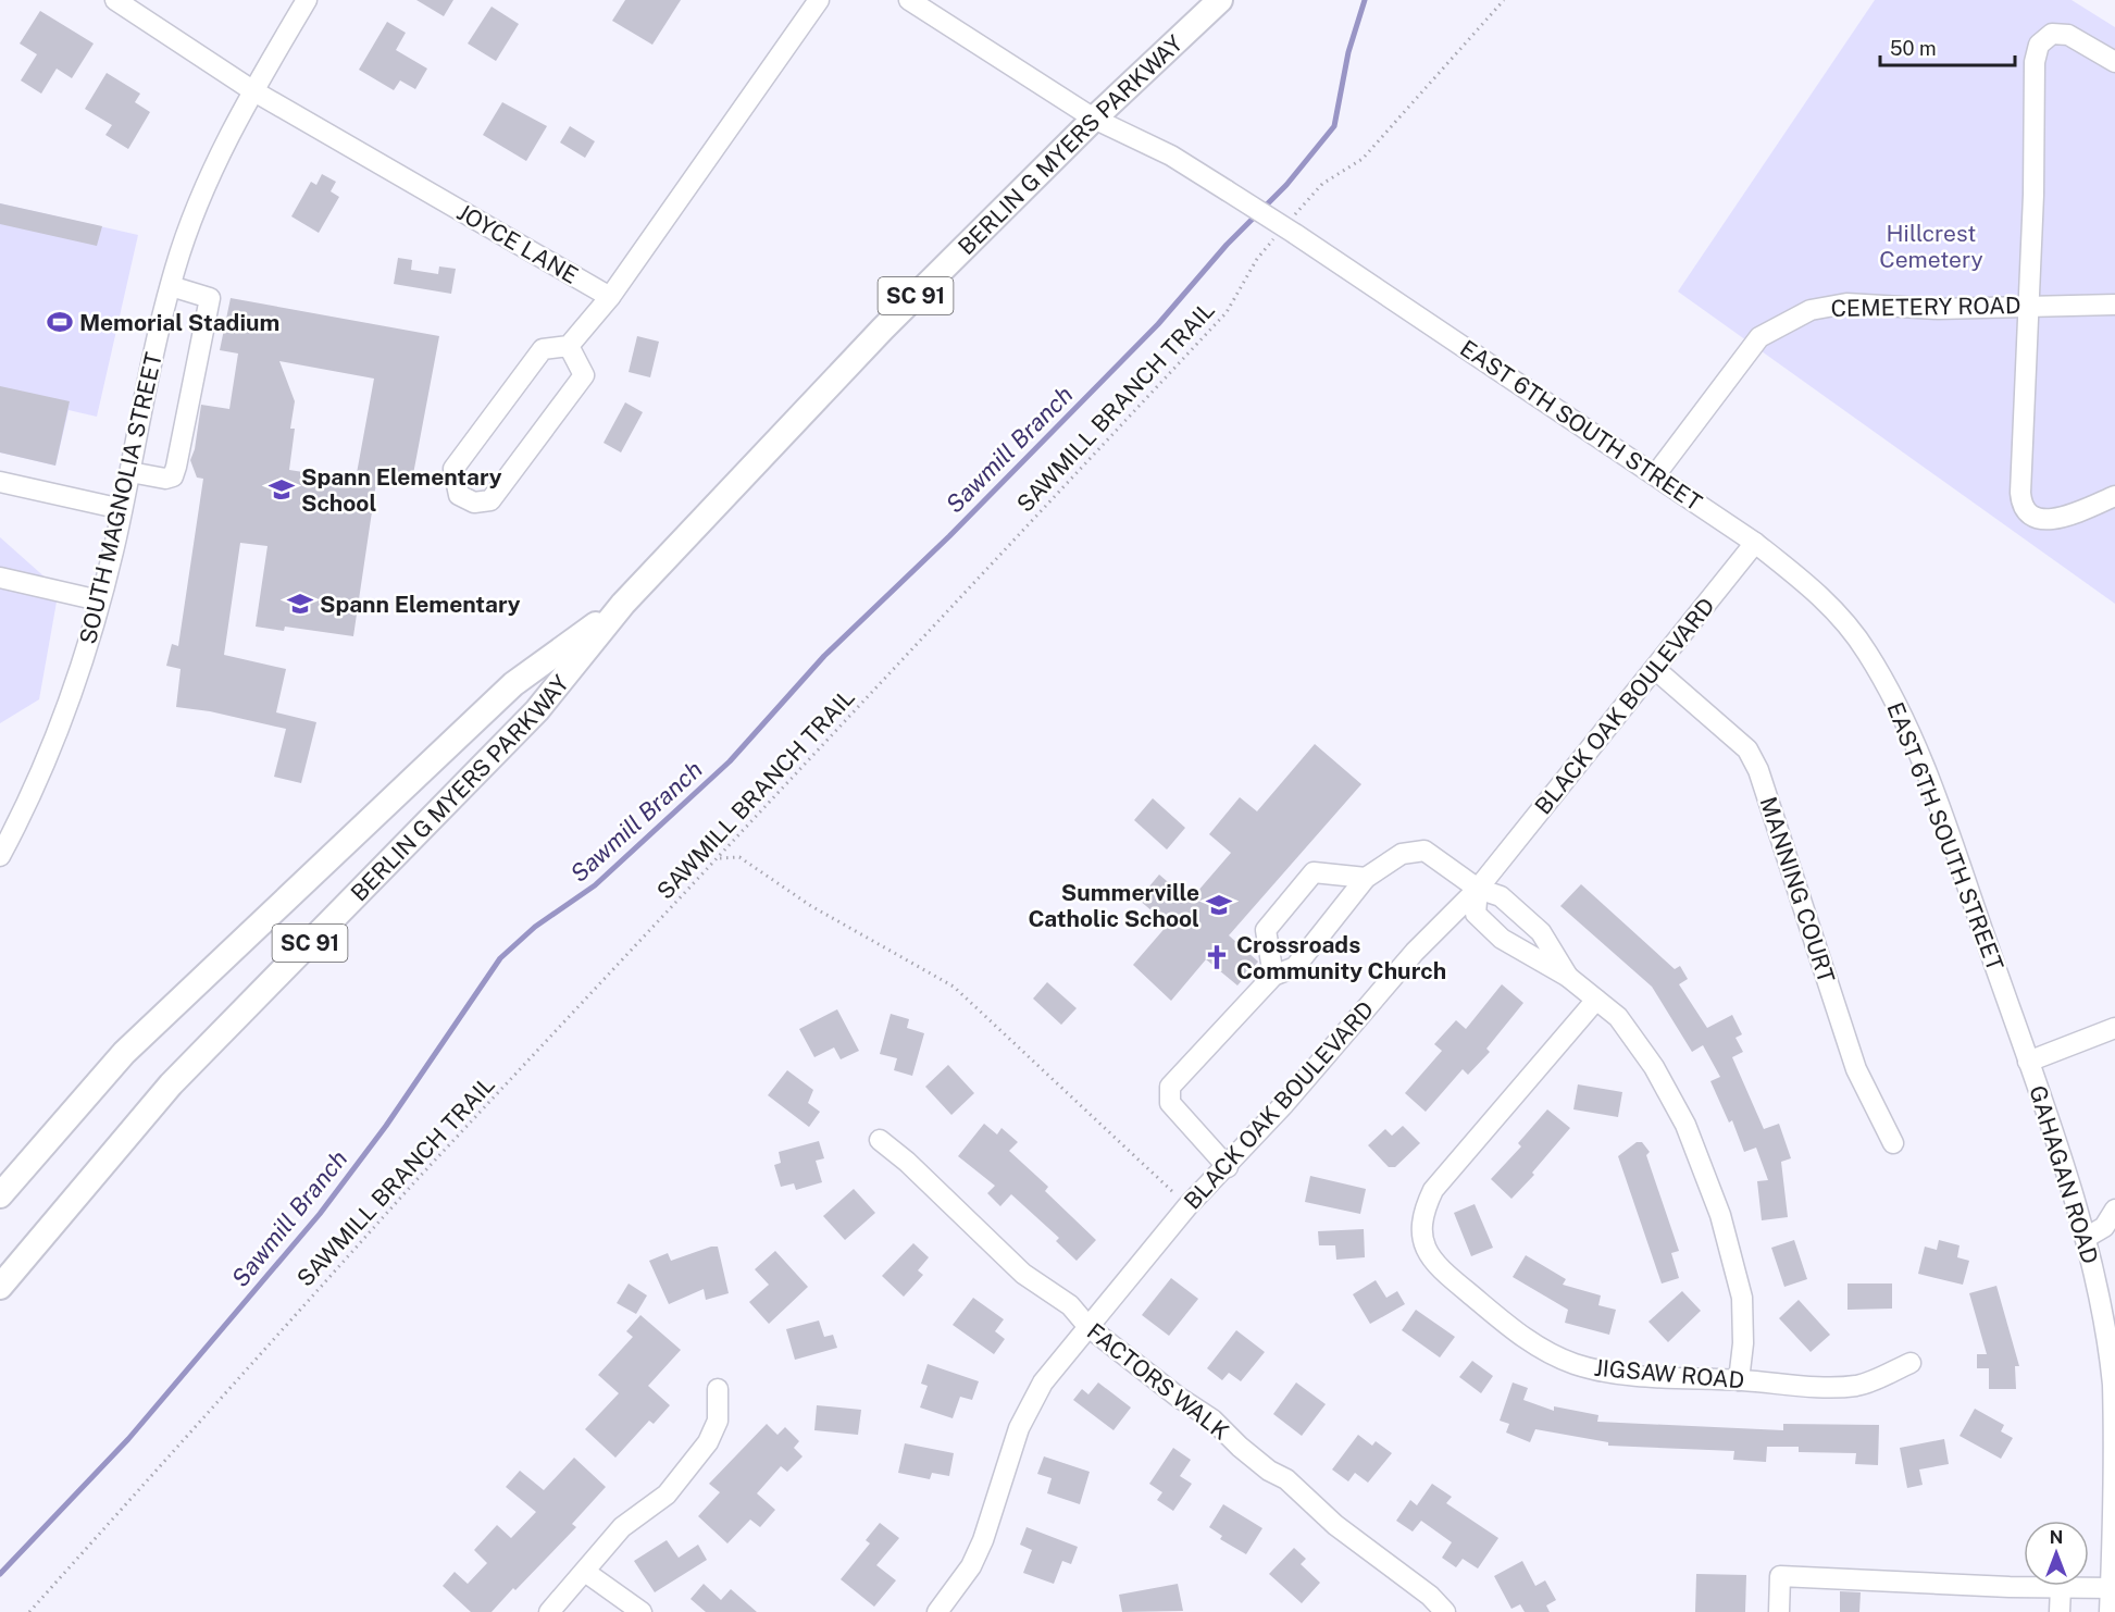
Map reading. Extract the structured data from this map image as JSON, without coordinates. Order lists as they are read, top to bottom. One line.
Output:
{"streets":{"main road":["BERLIN G MYERS PARKWAY","SC 91"],"street":["JOYCE LANE","CEMETERY ROAD","EAST 6TH SOUTH STREET","SOUTH MAGNOLIA STREET","BLACK OAK BOULEVARD","MANNING COURT","GAHAGAN ROAD","JIGSAW ROAD","FACTORS WALK"],"path":["SAWMILL BRANCH TRAIL"]},"crossings":[["BERLIN G MYERS PARKWAY","EAST 6TH SOUTH STREET"],["JOYCE LANE","SOUTH MAGNOLIA STREET"],["CEMETERY ROAD","EAST 6TH SOUTH STREET"],["SAWMILL BRANCH TRAIL","EAST 6TH SOUTH STREET"],["EAST 6TH SOUTH STREET","BLACK OAK BOULEVARD"],["EAST 6TH SOUTH STREET","GAHAGAN ROAD"],["BLACK OAK BOULEVARD","MANNING COURT"],["BLACK OAK BOULEVARD","FACTORS WALK"]],"water":["Sawmill Branch"],"parks":["Hillcrest Cemetery"],"places":{"sports":["Memorial Stadium"],"school or university":["Spann Elementary School","Spann Elementary","Summerville Catholic School"],"church":["Crossroads Community Church"]},"scale_bar":"50 m","north":"top"}
